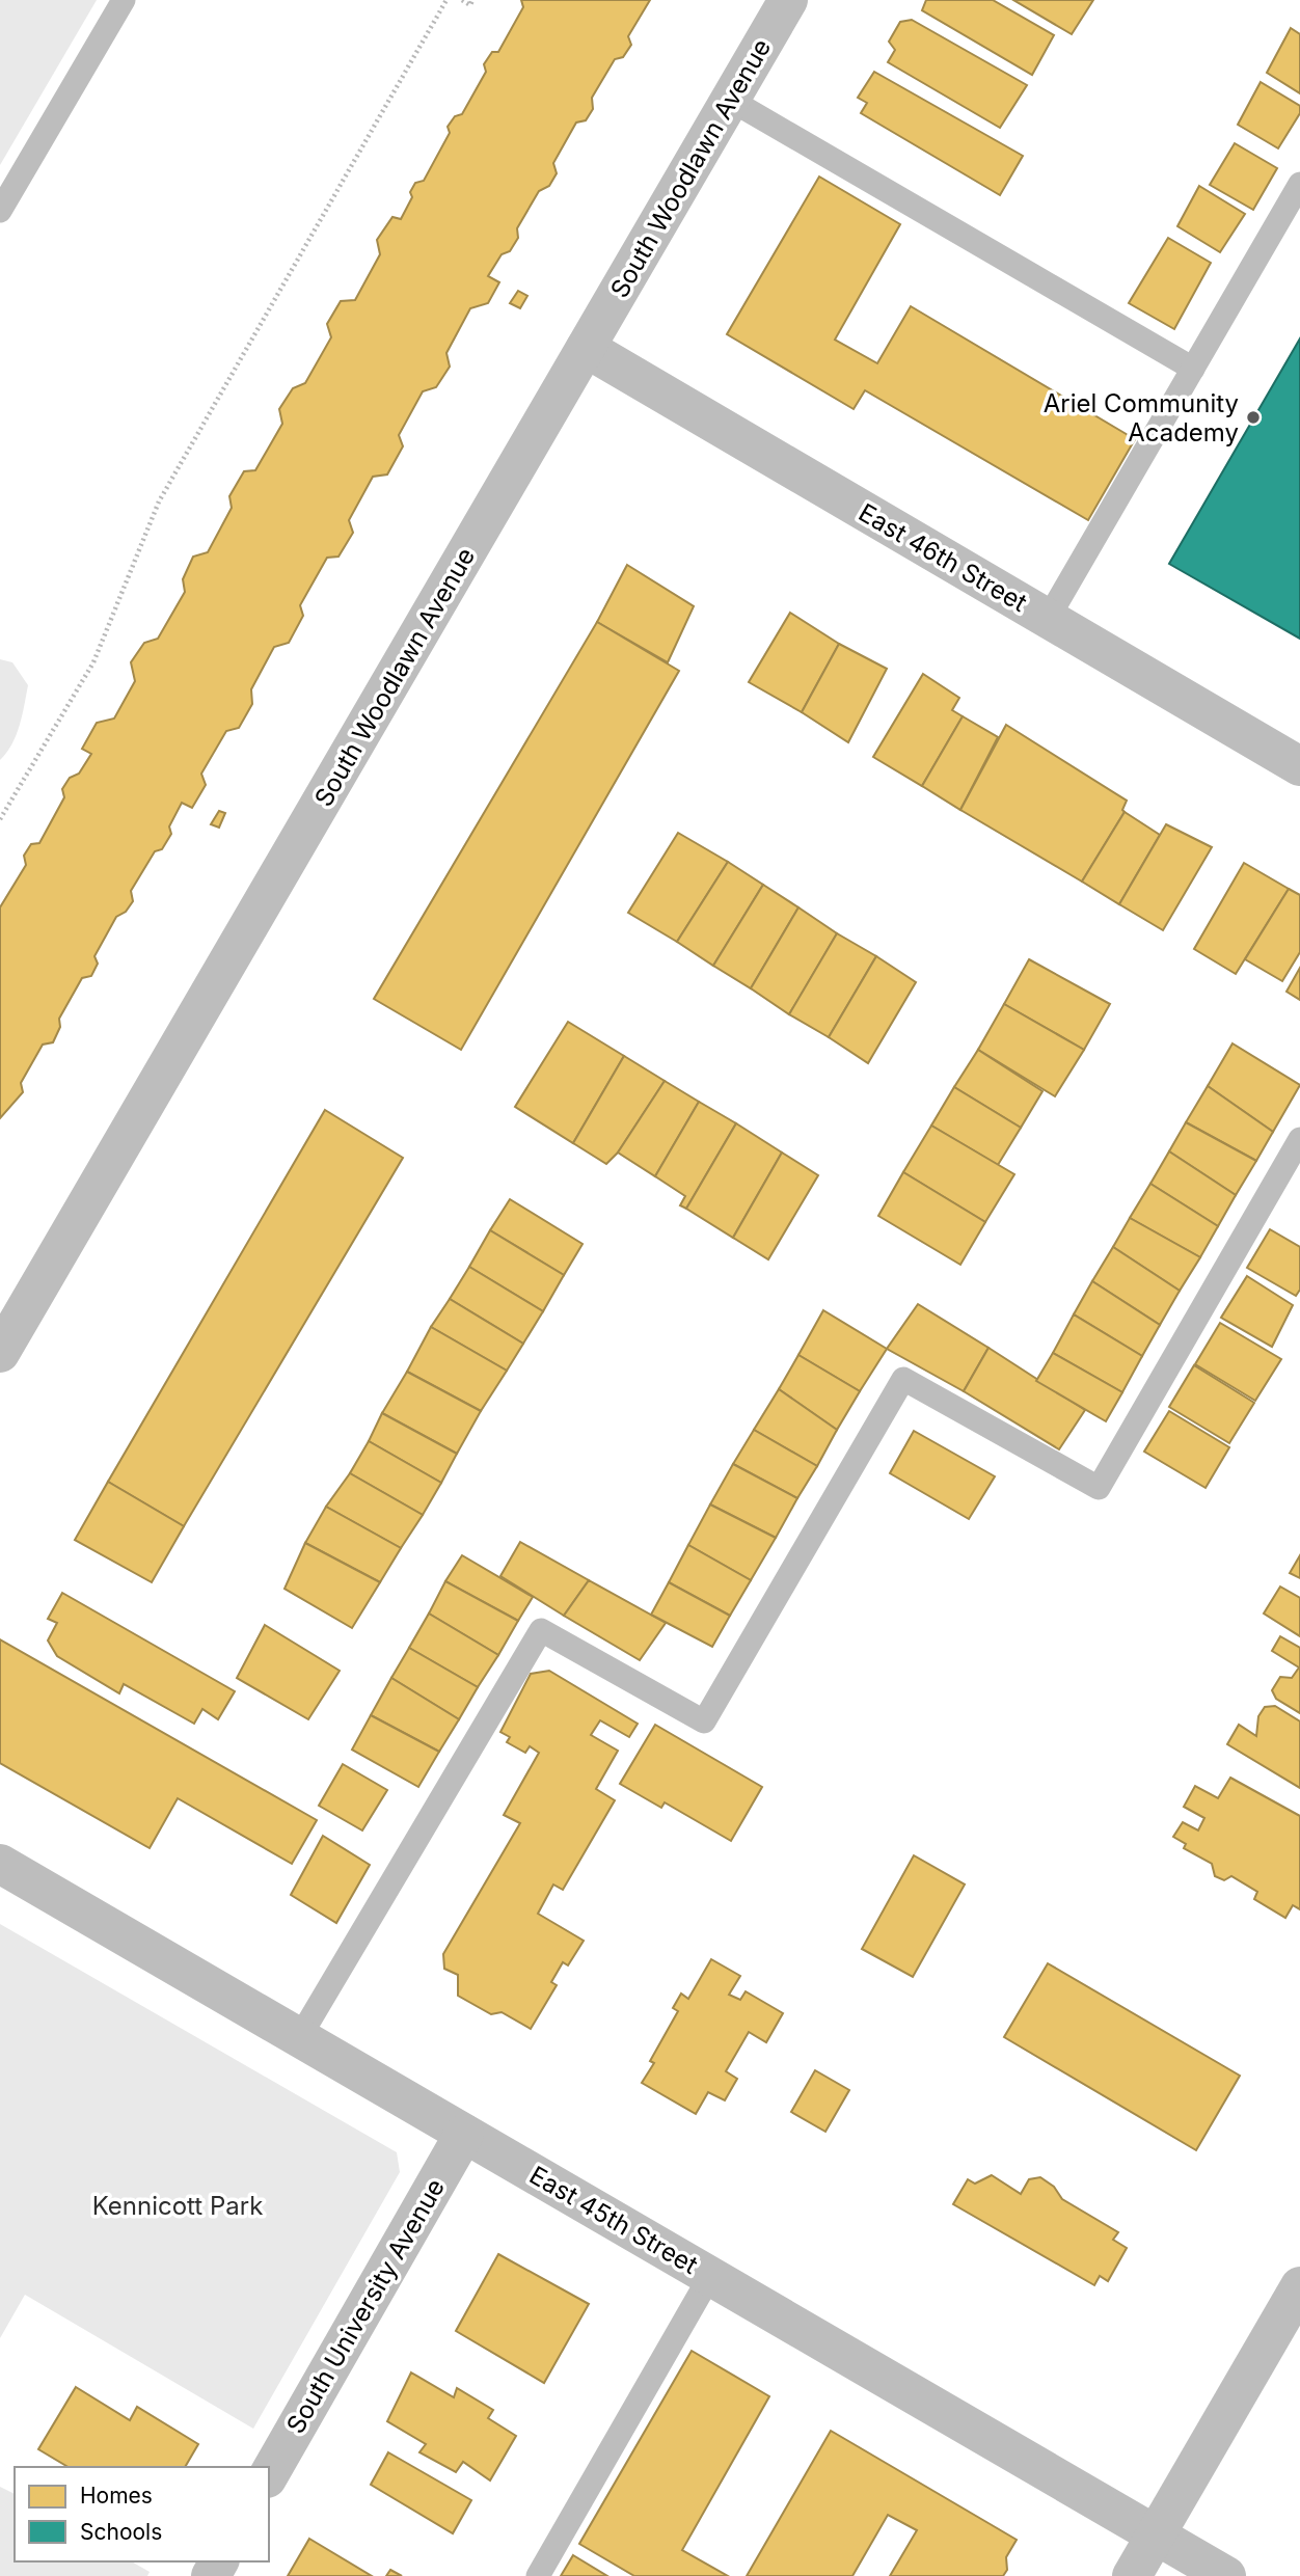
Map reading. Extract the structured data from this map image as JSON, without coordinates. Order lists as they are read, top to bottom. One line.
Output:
{"streets":{"street":["South Woodlawn Avenue","East 46th Street","East 45th Street","South University Avenue"]},"crossings":[["South Woodlawn Avenue","East 46th Street"],["East 45th Street","South University Avenue"]],"parks":["Kennicott Park"],"places":["Ariel Community Academy"],"legend":["Homes","Schools"]}
